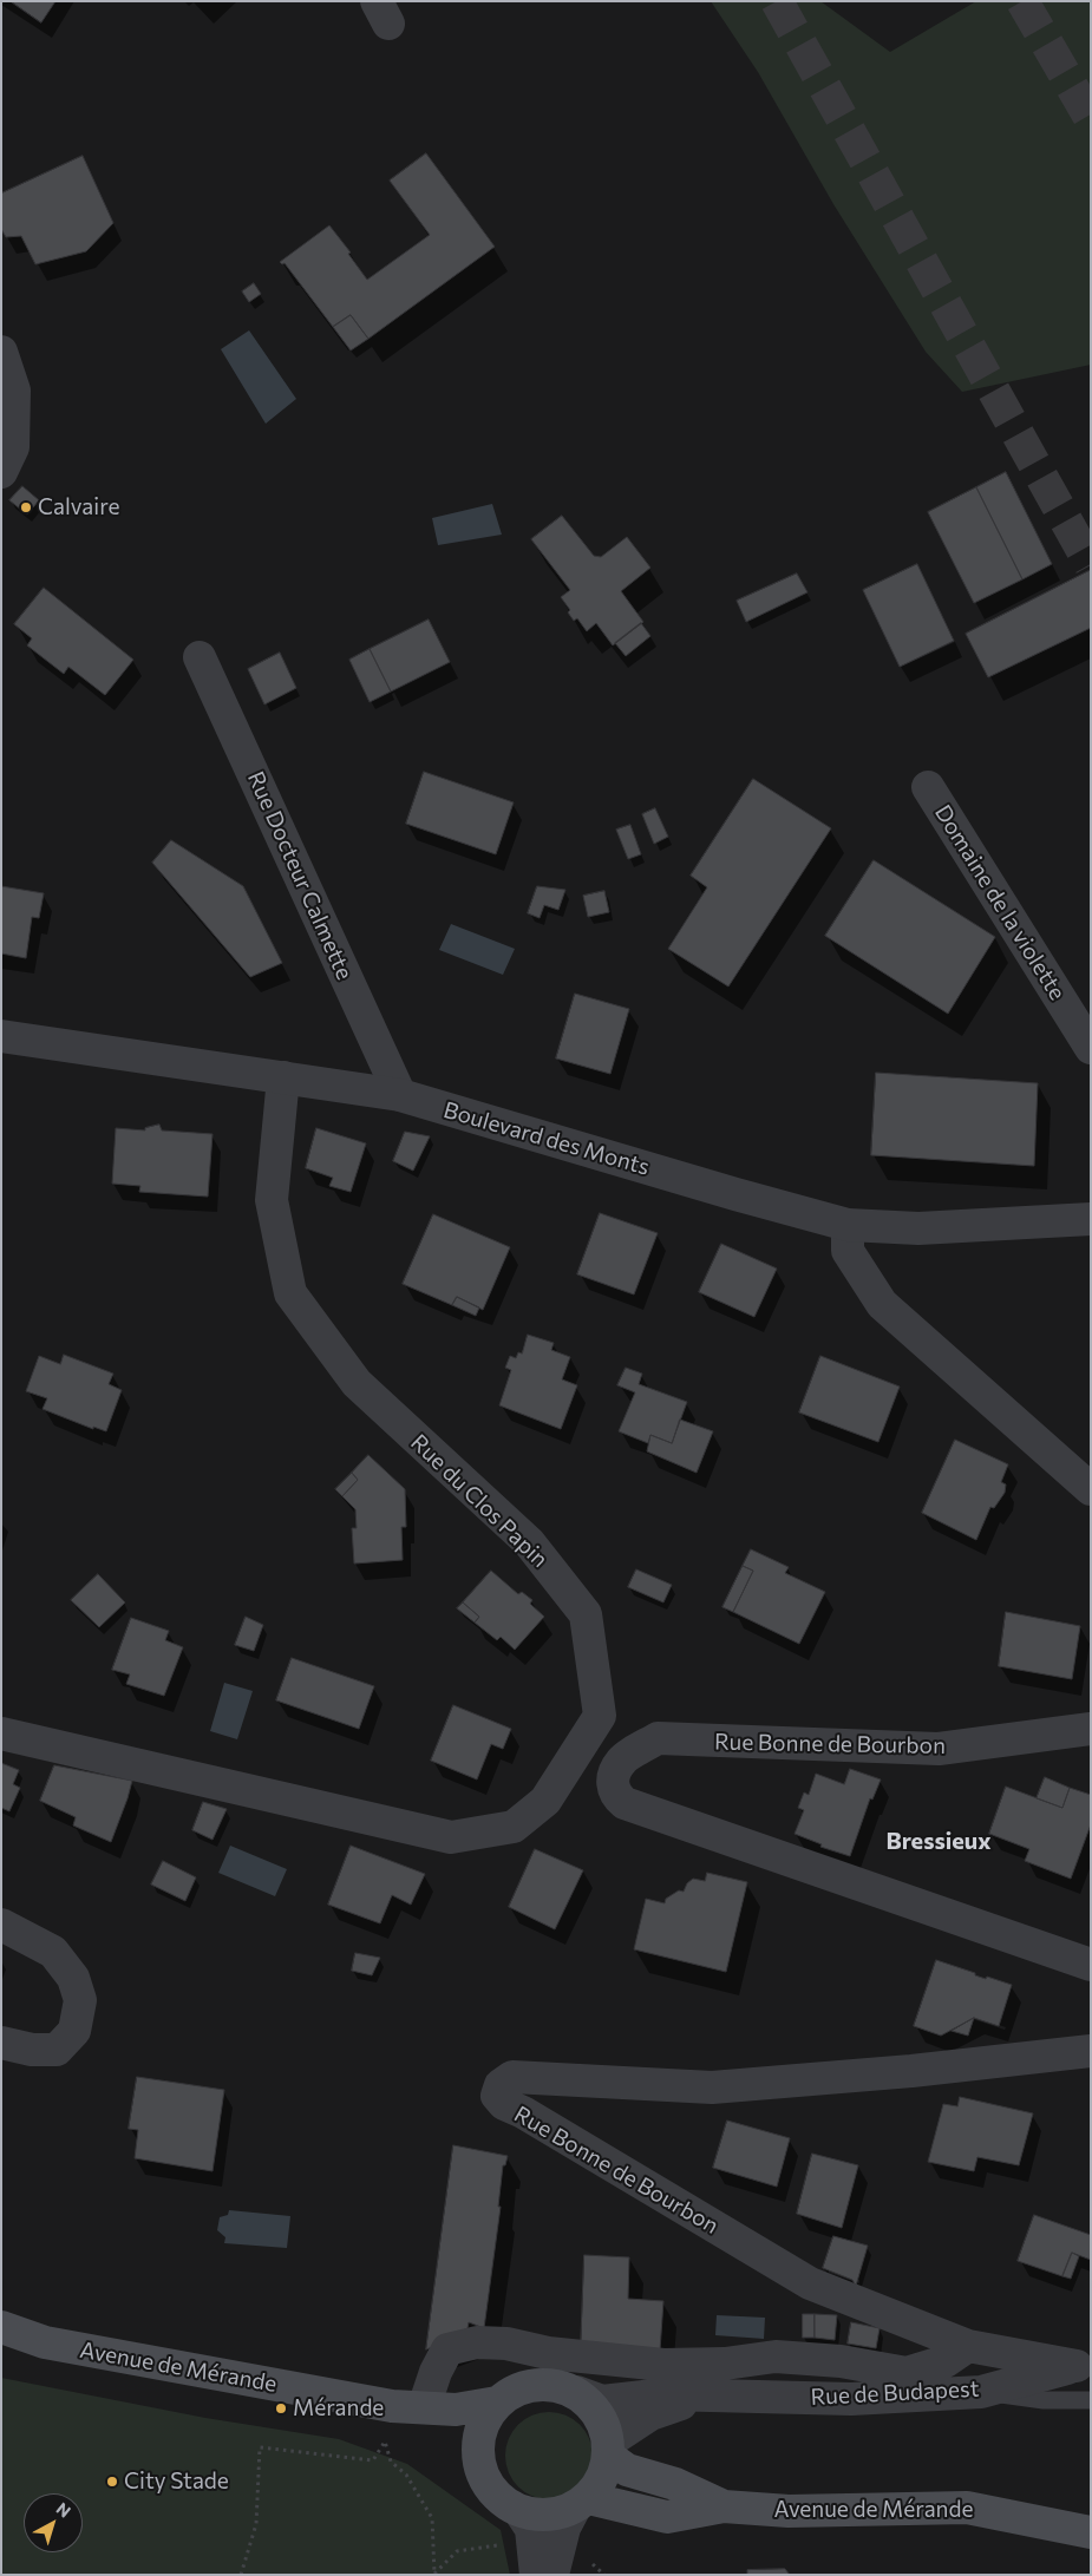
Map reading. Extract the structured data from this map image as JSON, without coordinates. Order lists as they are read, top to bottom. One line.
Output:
{"streets":{"main road":["Avenue de Mérande"],"street":["Rue Docteur Calmette","Domaine de la violette","Boulevard des Monts","Rue du Clos Papin","Rue Bonne de Bourbon","Rue de Budapest"]},"crossings":[["Rue Docteur Calmette","Boulevard des Monts"],["Boulevard des Monts","Rue du Clos Papin"],["Rue Bonne de Bourbon","Rue de Budapest"],["Avenue de Mérande","Rue de Budapest"]],"districts":["Bressieux"],"places":["Calvaire","Mérande","City Stade"],"north":"top right"}
